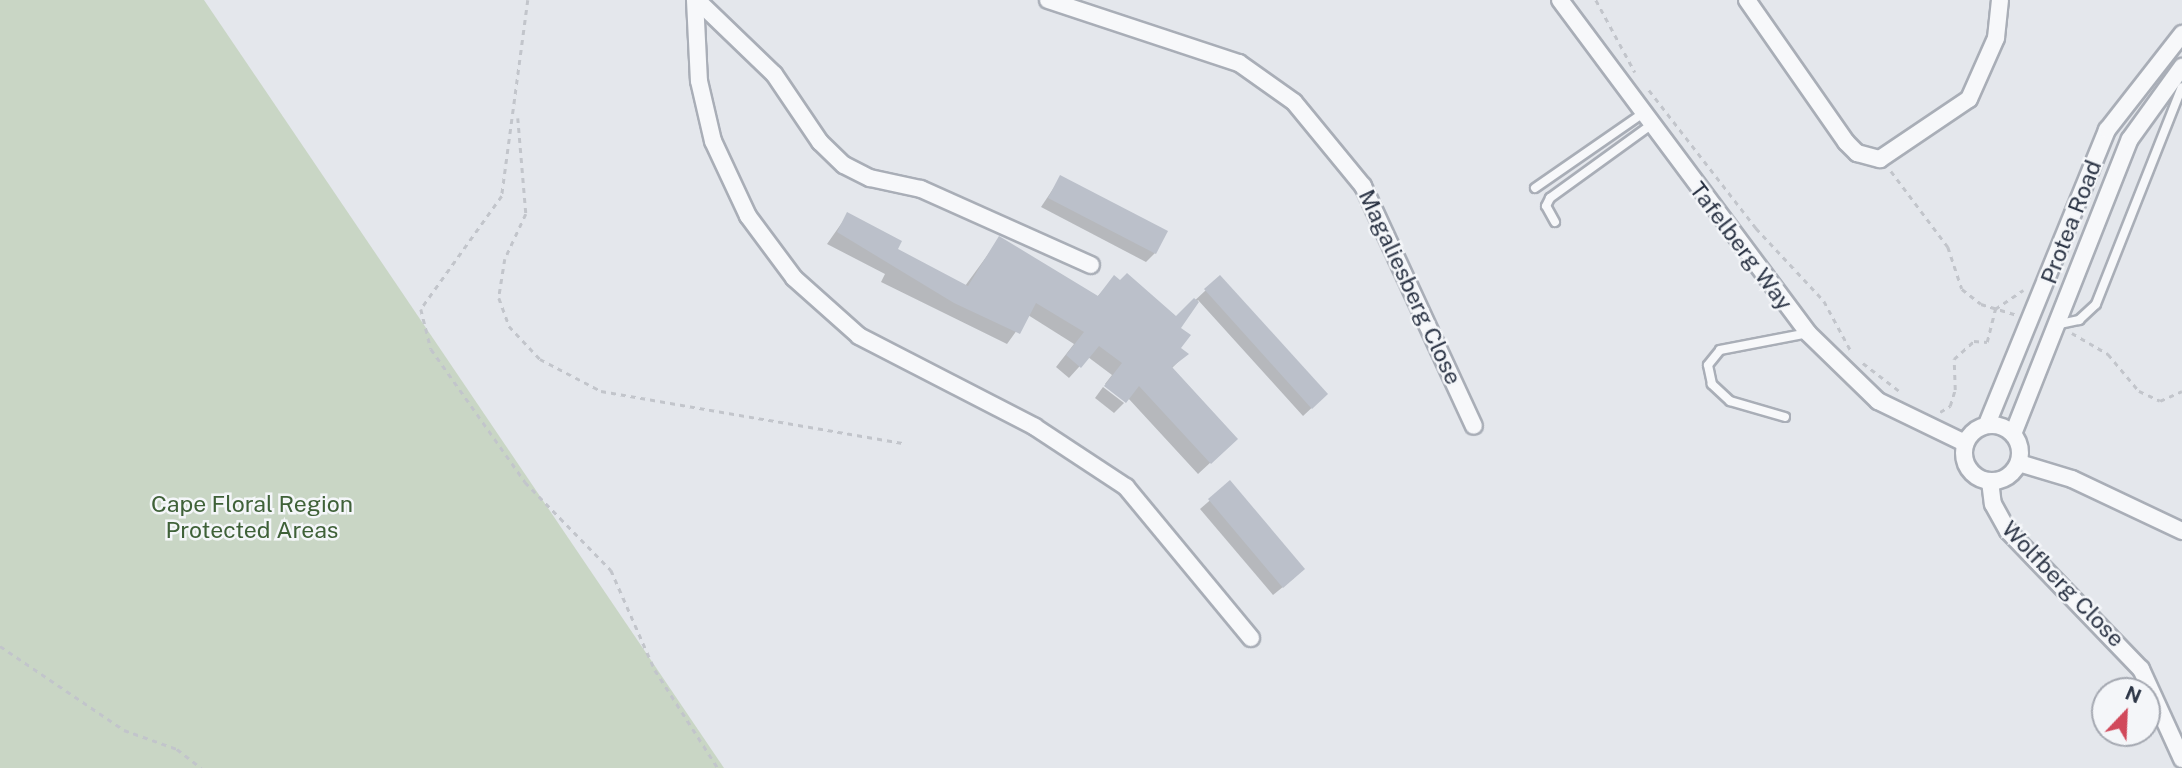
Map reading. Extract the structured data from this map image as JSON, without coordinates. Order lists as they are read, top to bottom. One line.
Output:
{"streets":{"street":["Protea Road","Tafelberg Way","Magaliesberg Close","Wolfberg Close"]},"crossings":[["Protea Road","Tafelberg Way"],["Protea Road","Wolfberg Close"],["Tafelberg Way","Wolfberg Close"]],"parks":["Cape Floral Region Protected Areas"],"north":"top right"}
